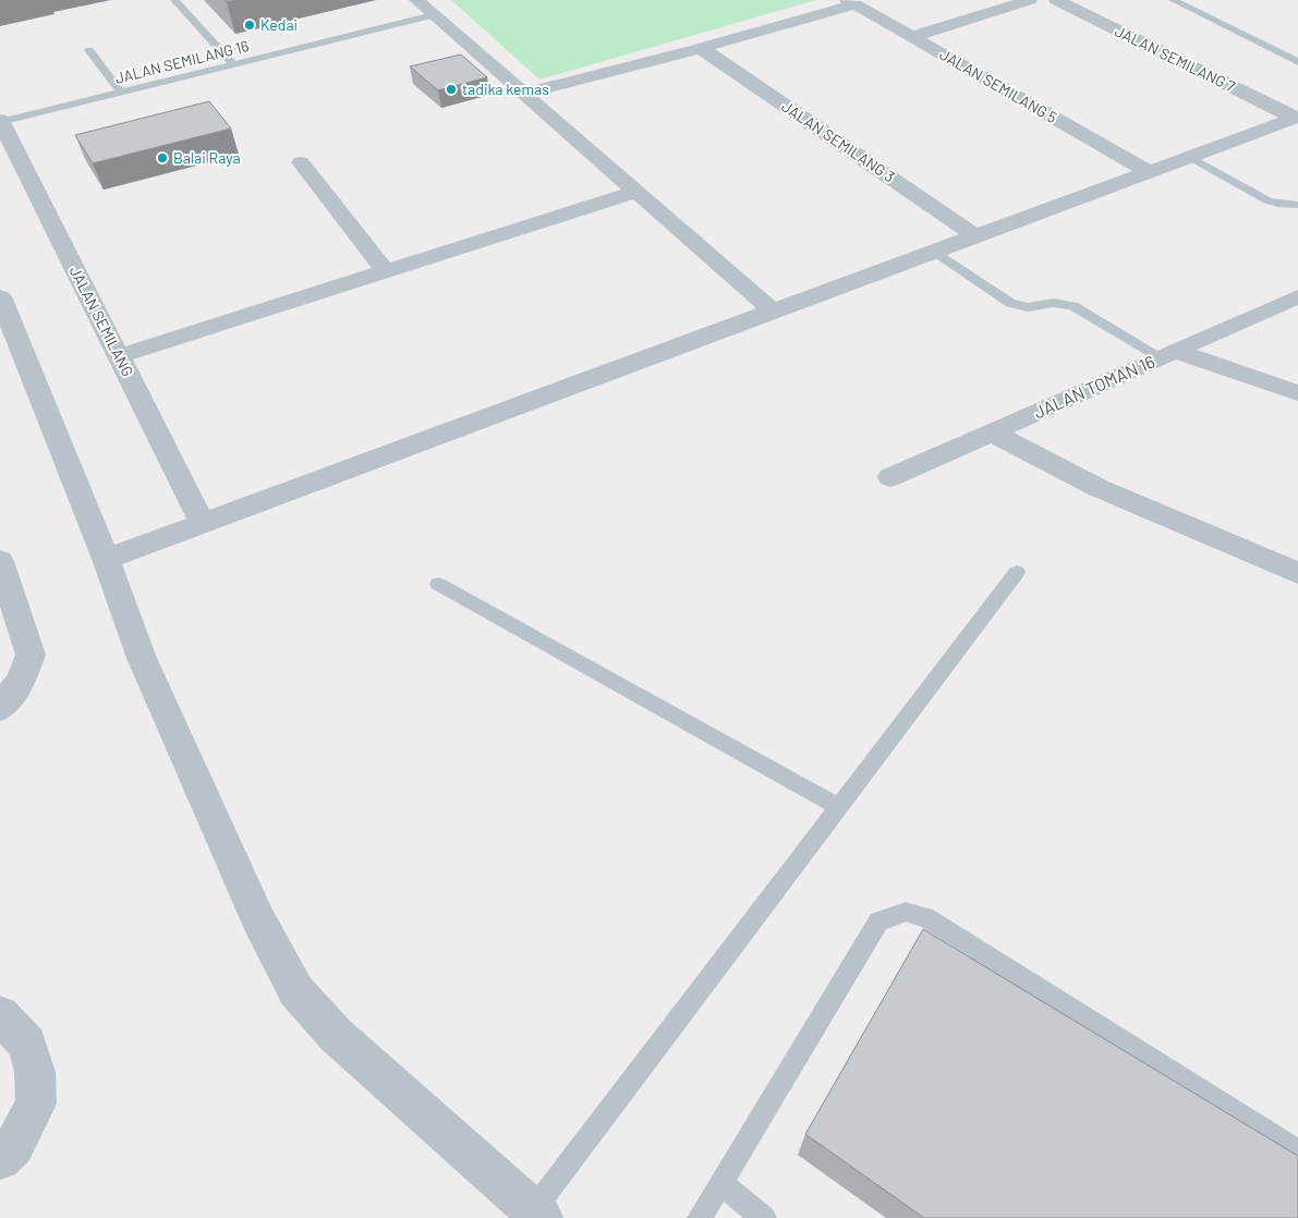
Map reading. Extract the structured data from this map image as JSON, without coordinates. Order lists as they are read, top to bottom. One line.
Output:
{"streets":{"street":["JALAN SEMILANG 7","JALAN SEMILANG 5","JALAN SEMILANG 3","JALAN SEMILANG","JALAN TOMAN 16"],"lane":["JALAN SEMILANG 16"]},"crossings":[["JALAN SEMILANG 16","JALAN SEMILANG"]],"places":["Kedai","tadika kemas","Balai Raya"]}
